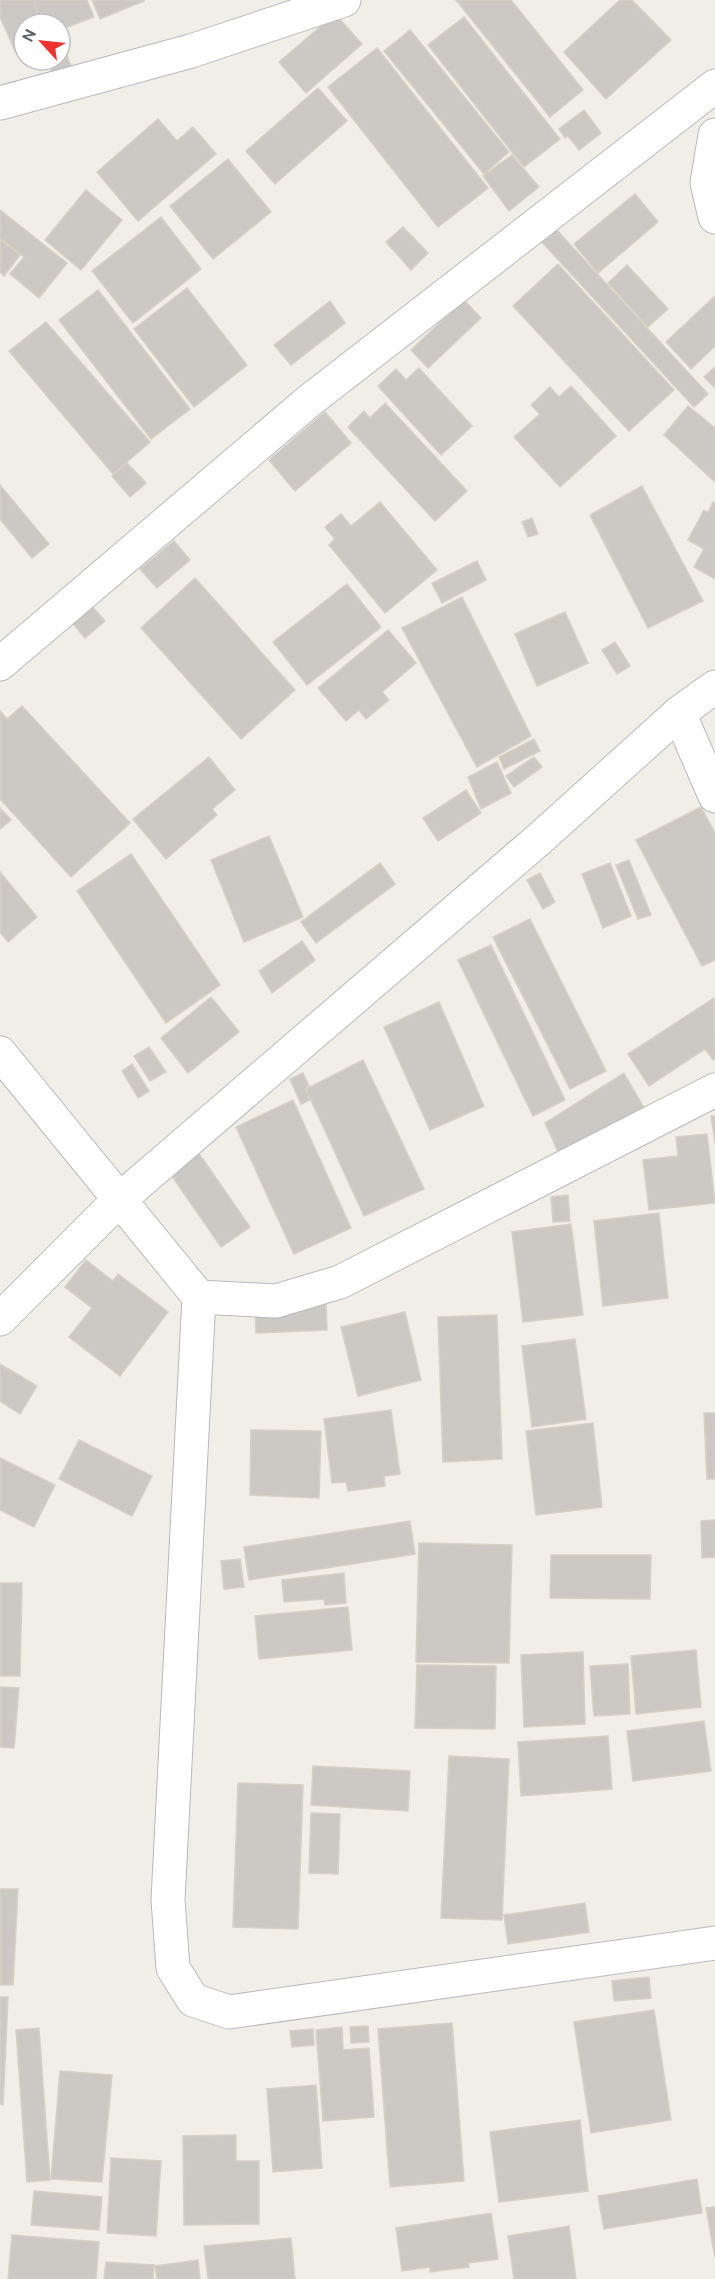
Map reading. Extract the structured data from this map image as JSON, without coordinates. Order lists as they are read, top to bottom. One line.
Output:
{"north":"top left"}
